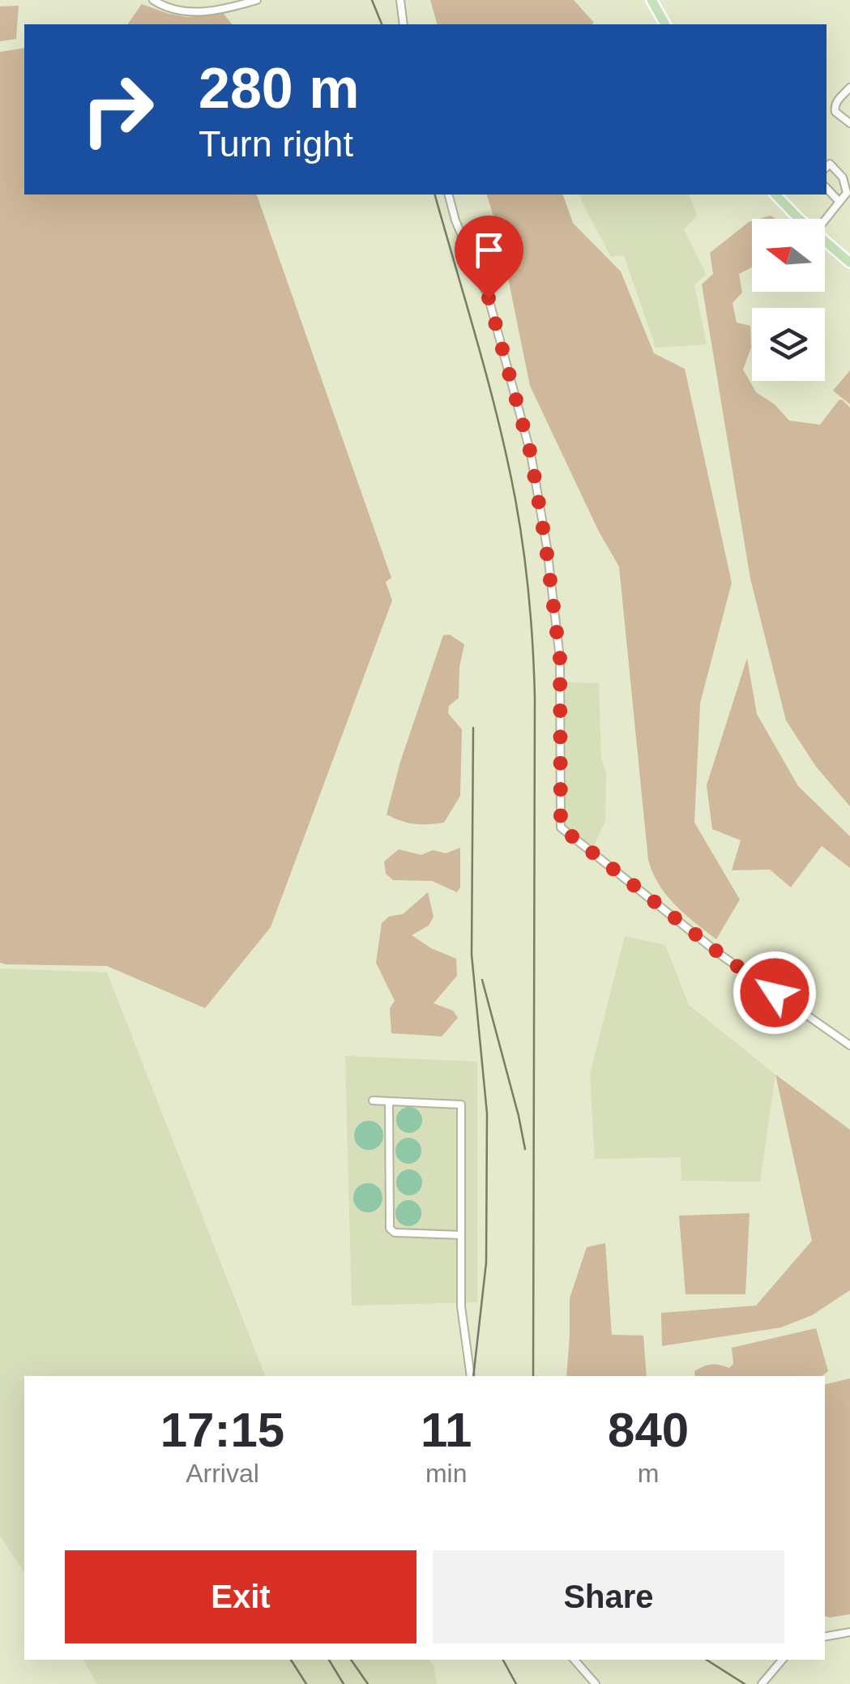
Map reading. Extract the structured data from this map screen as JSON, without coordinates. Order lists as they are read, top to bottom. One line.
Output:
{"north":"left","page":{"turn":["280 m","Turn right"],"eta":["17:15","Arrival","11","min","840","m"],"buttons":["Exit","Share"]}}
